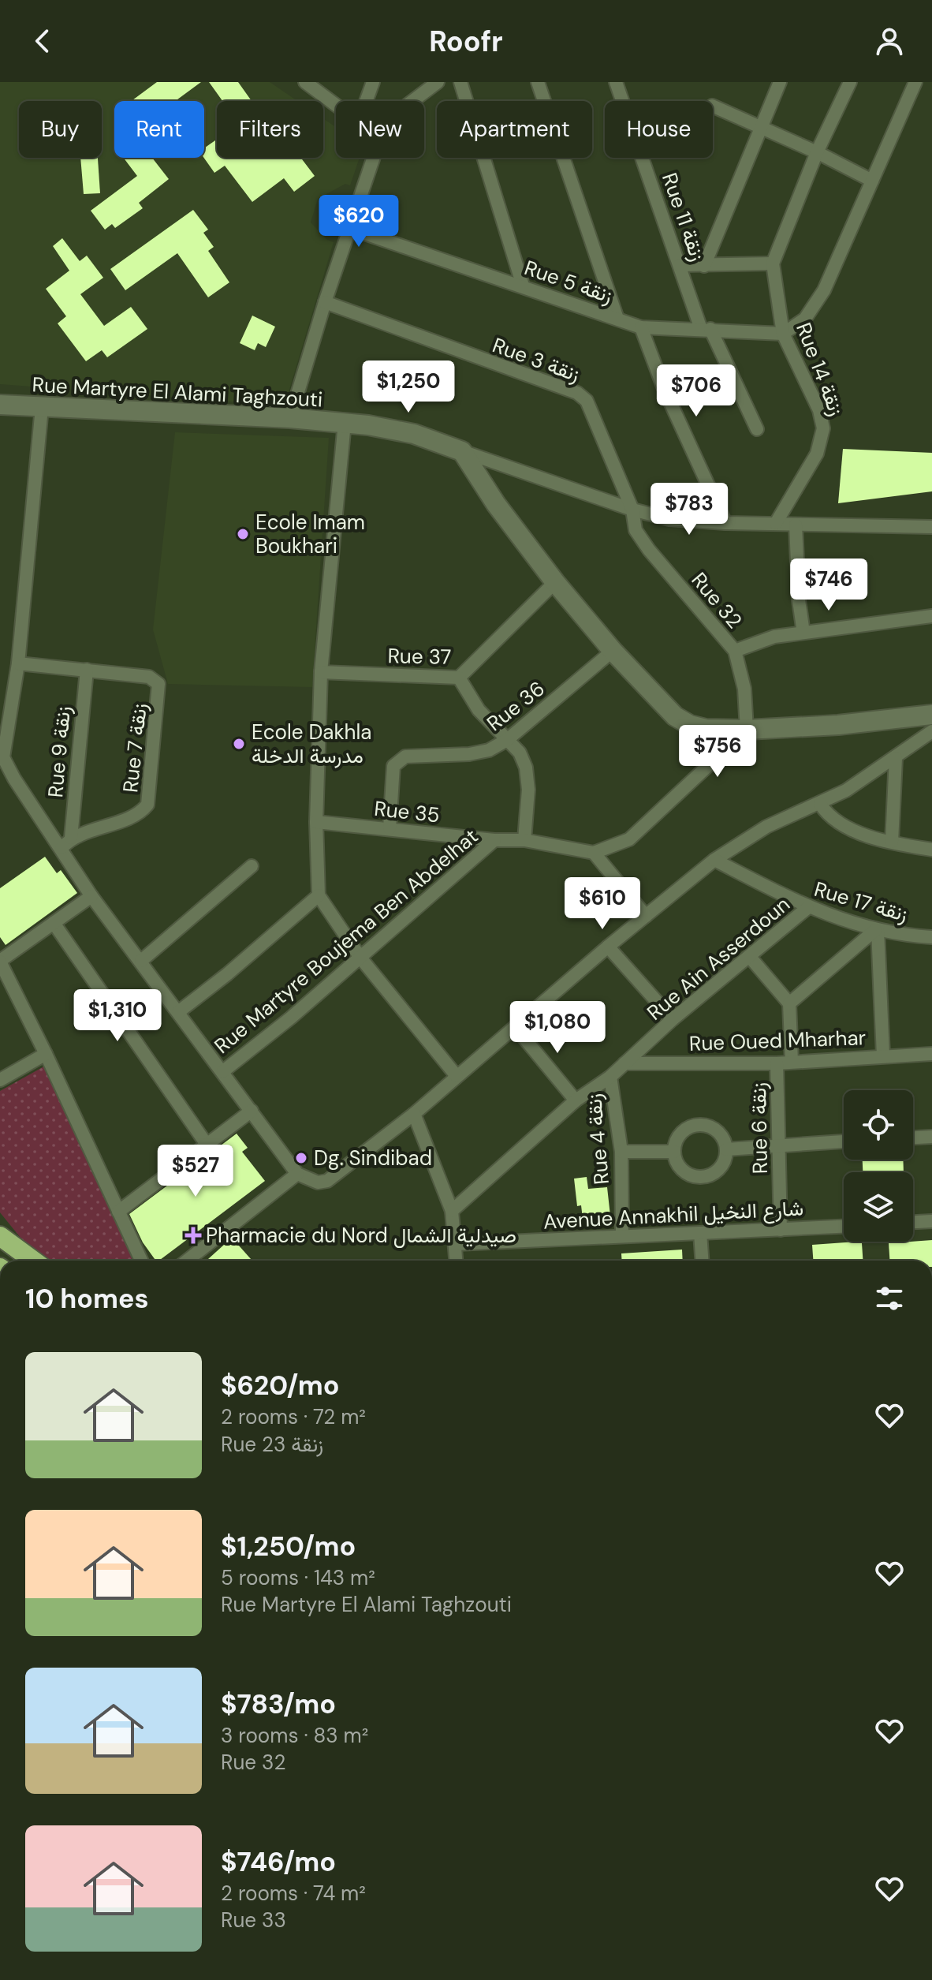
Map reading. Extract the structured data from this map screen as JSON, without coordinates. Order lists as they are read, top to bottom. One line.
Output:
{"streets":{"street":["Rue 11 زنقة","Rue 5 زنقة","Rue 3 زنقة","Rue 14 زنقة","Rue Martyre El Alami Taghzouti","Rue 32","Rue 37","Rue 36","Rue 7 زنقة","Rue 9 زنقة","Rue 35","Rue 17 زنقة","Rue Martyre Boujema Ben Abdelhat","Rue Ain Asserdoun","Rue Oued Mharhar","Rue 6 زنقة","Rue 4 زنقة","Avenue Annakhil شارع النخيل"]},"crossings":[["Rue 11 زنقة","Rue 5 زنقة"],["Rue 5 زنقة","Rue 14 زنقة"],["Rue 3 زنقة","Rue 32"],["Rue 36","Rue 35"],["Rue 7 زنقة","Rue 9 زنقة"],["Rue 35","Rue Martyre Boujema Ben Abdelhat"],["Rue 17 زنقة","Rue Ain Asserdoun"],["Rue Ain Asserdoun","Rue Oued Mharhar"],["Rue Ain Asserdoun","Rue 4 زنقة"],["Rue Oued Mharhar","Rue 6 زنقة"],["Rue 6 زنقة","Avenue Annakhil شارع النخيل"],["Rue 4 زنقة","Avenue Annakhil شارع النخيل"]],"places":{"other":["Ecole Imam Boukhari","Ecole Dakhla مدرسة الدخلة","Dg. Sindibad"],"health":["Pharmacie du Nord صيدلية الشمال"]},"page":{"header":"Roofr","chip":["Buy","Rent","Filters","New","Apartment","House"],"price":["$620","$1,250","$706","$783","$746","$756","$610","$1,310","$1,080","$527"],"heading":"10 homes","list":[{"name":"$620/mo","note":"2 rooms · 72 m² · Rue 23 زنقة"},{"name":"$1,250/mo","note":"5 rooms · 143 m² · Rue Martyre El Alami Taghzouti"},{"name":"$783/mo","note":"3 rooms · 83 m² · Rue 32"},{"name":"$746/mo","note":"2 rooms · 74 m² · Rue 33"}]}}
